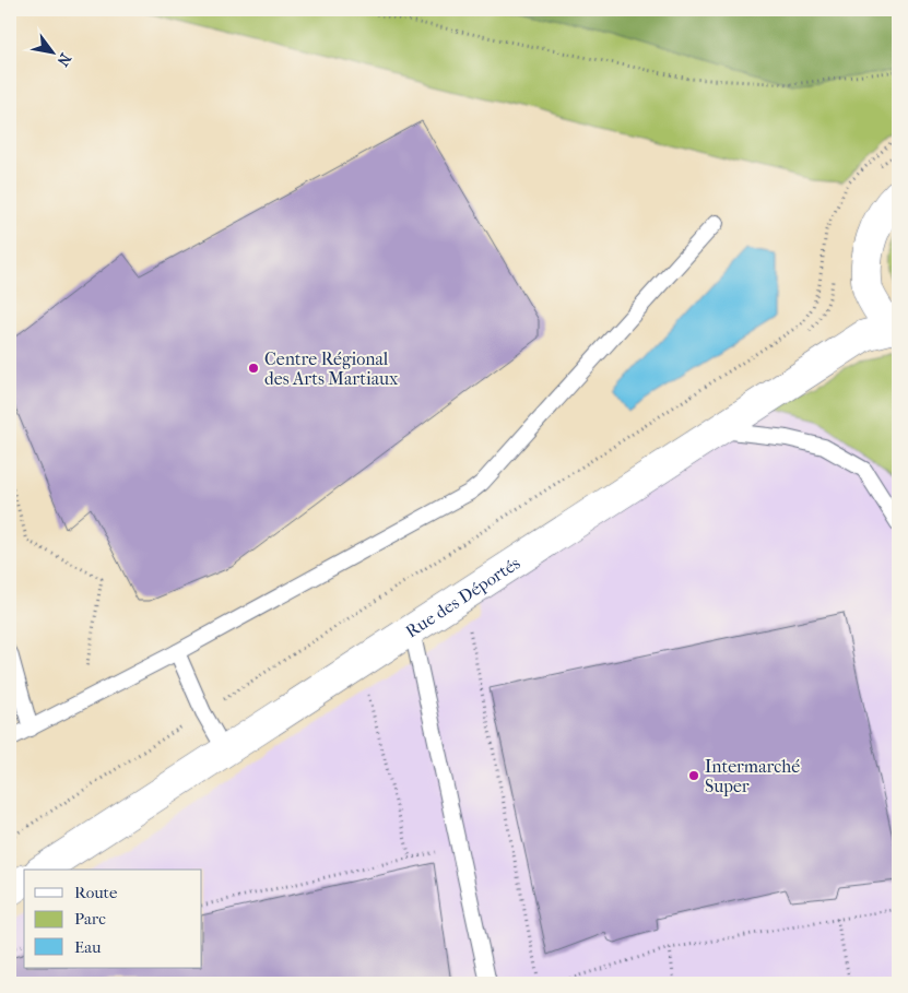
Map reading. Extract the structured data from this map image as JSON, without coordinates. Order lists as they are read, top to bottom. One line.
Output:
{"streets":{"street":["Rue des Déportés"]},"places":["Centre Régional des Arts Martiaux","Intermarché Super"],"legend":["Route","Parc","Eau"],"north":"bottom right"}
